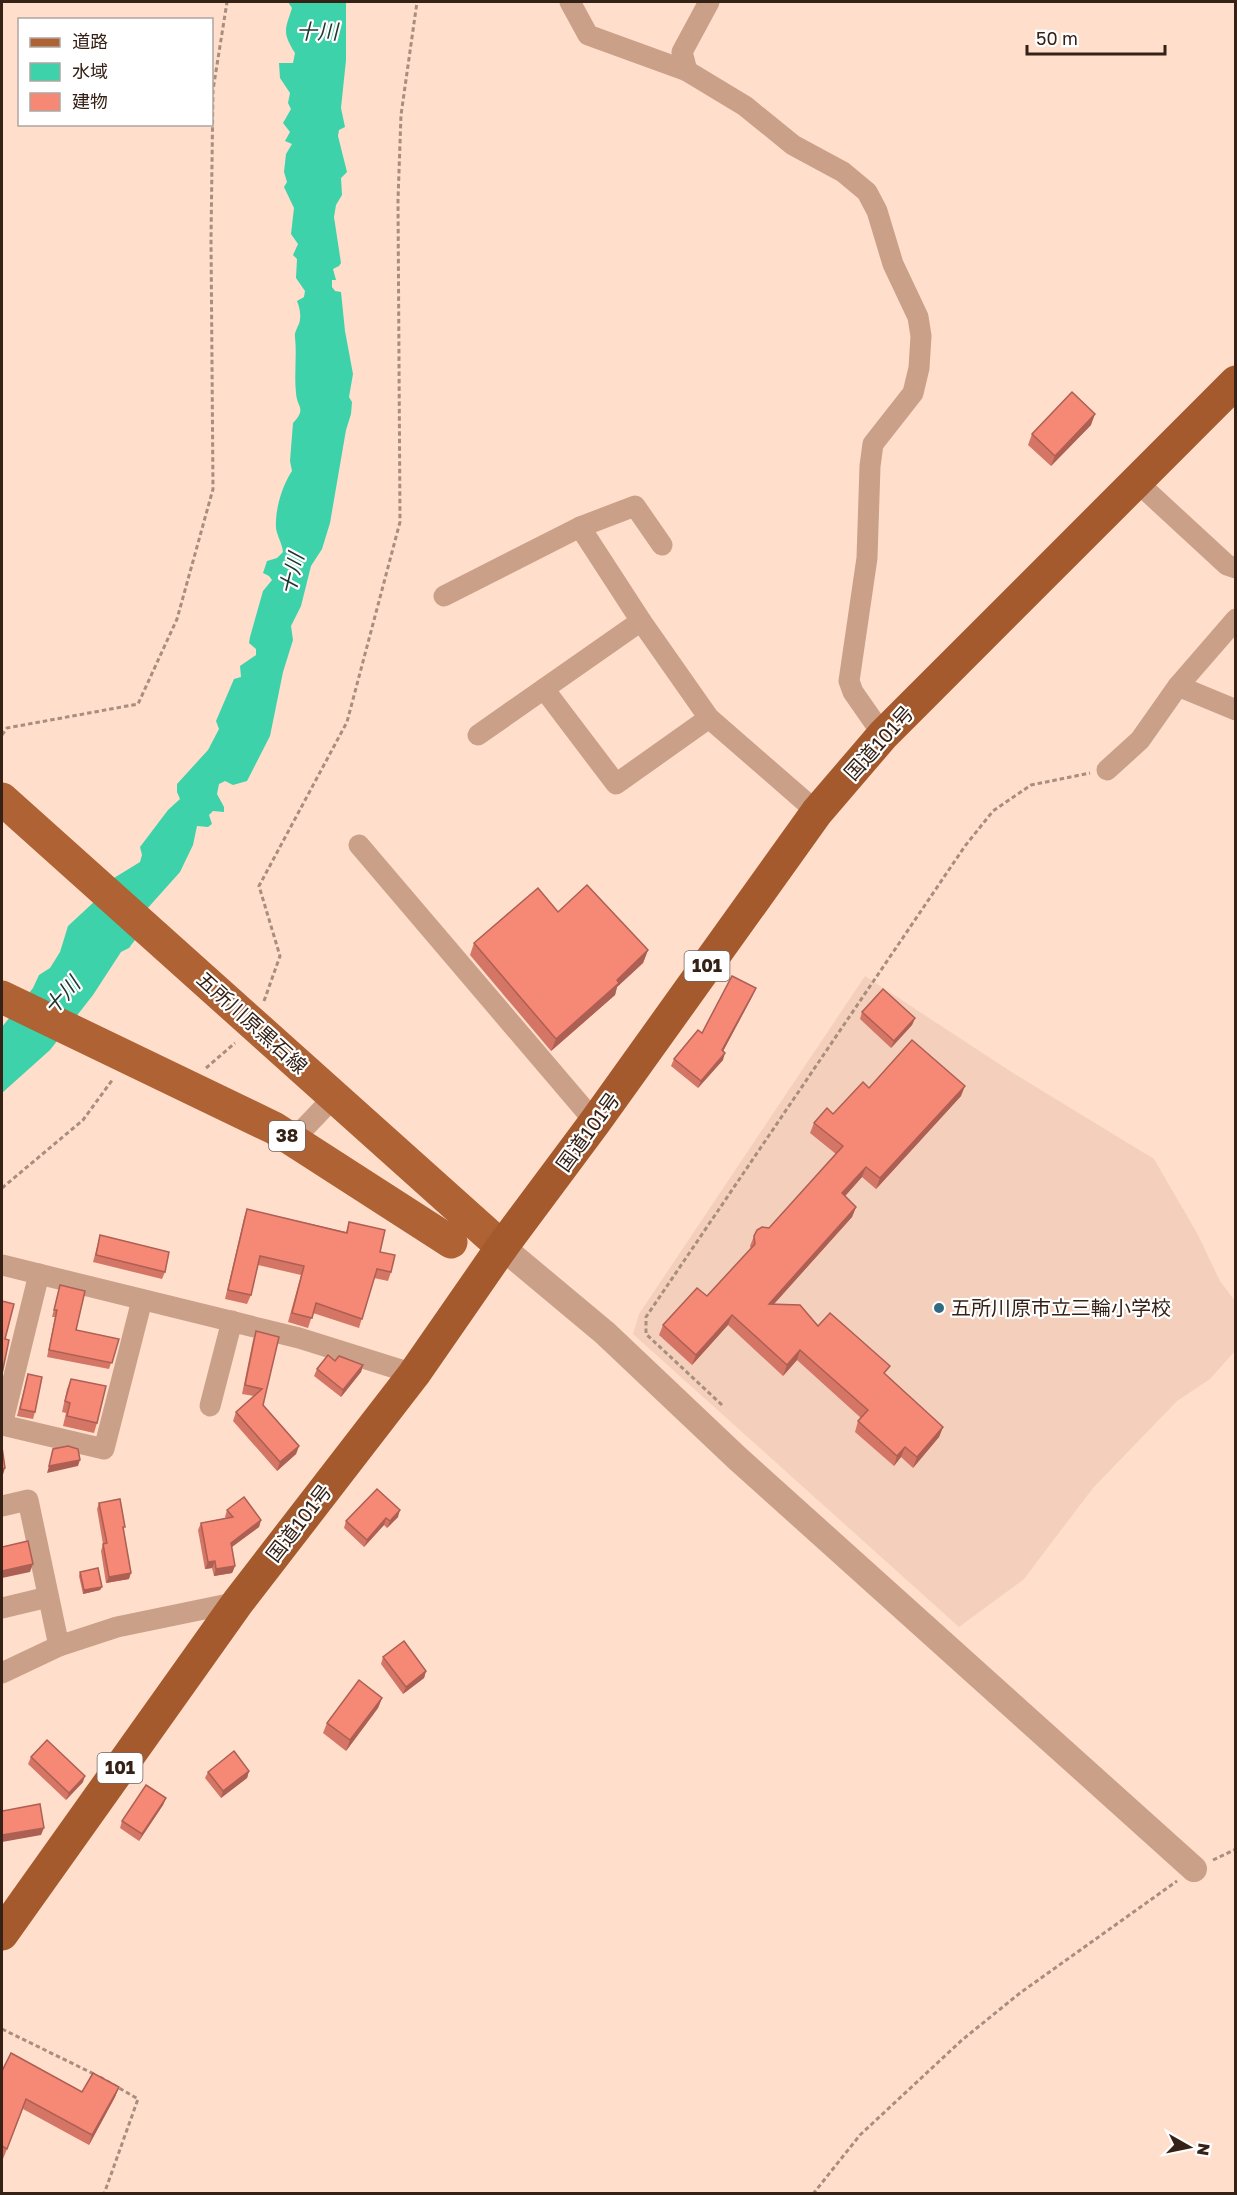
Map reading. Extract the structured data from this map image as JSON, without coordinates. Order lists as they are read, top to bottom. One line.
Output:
{"streets":{"highway":["国道101号","101"],"main road":["五所川原黒石線","38"]},"crossings":[["国道101号","五所川原黒石線"]],"water":["十川"],"places":["五所川原市立三輪小学校"],"legend":["道路","水域","建物"],"scale_bar":"50 m","north":"right"}
